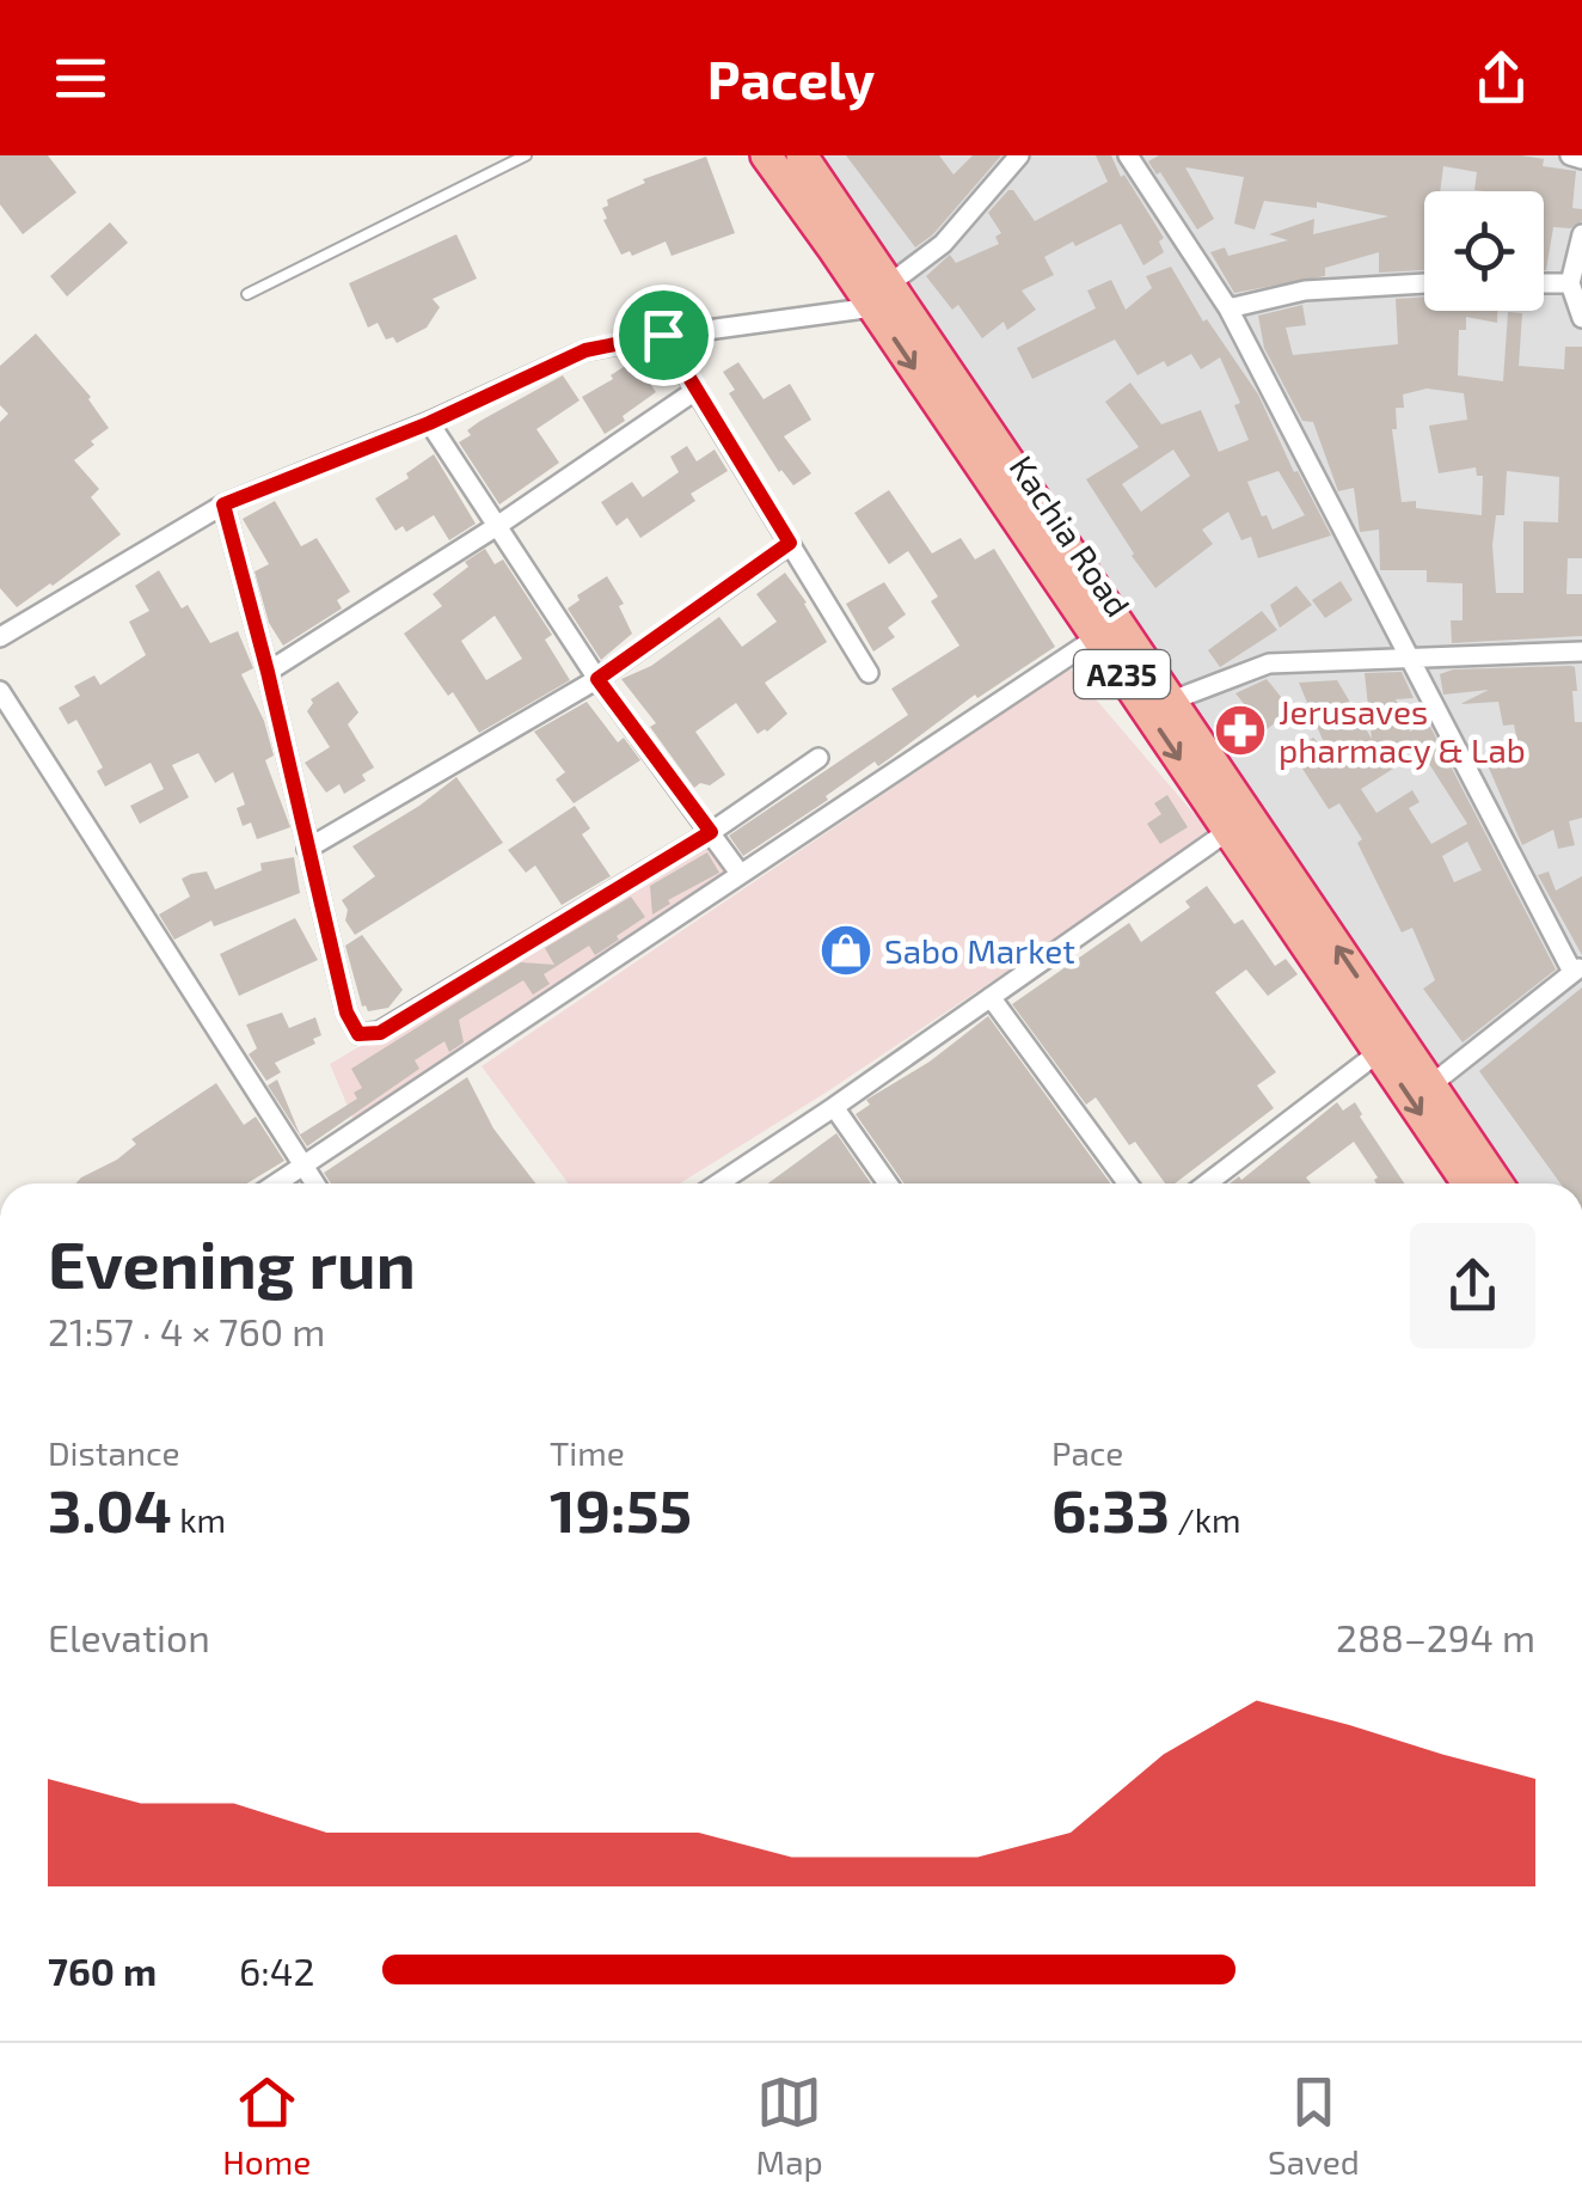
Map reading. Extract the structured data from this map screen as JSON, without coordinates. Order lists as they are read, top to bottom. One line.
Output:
{"streets":{"highway":["Kachia Road","A235"]},"places":{"pharmacy":["Jerusaves pharmacy & Lab"],"shop":["Sabo Market"]},"page":{"header":"Pacely","heading":["Evening run","21:57 · 4 × 760 m"],"stats":[["Distance","3.04 km"],["Time","19:55"],["Pace","6:33 /km"]],"chart":["Elevation","288–294 m"],"list":[{"name":"760 m","note":"6:42"}],"tabs":["Home","Map","Saved"]}}
